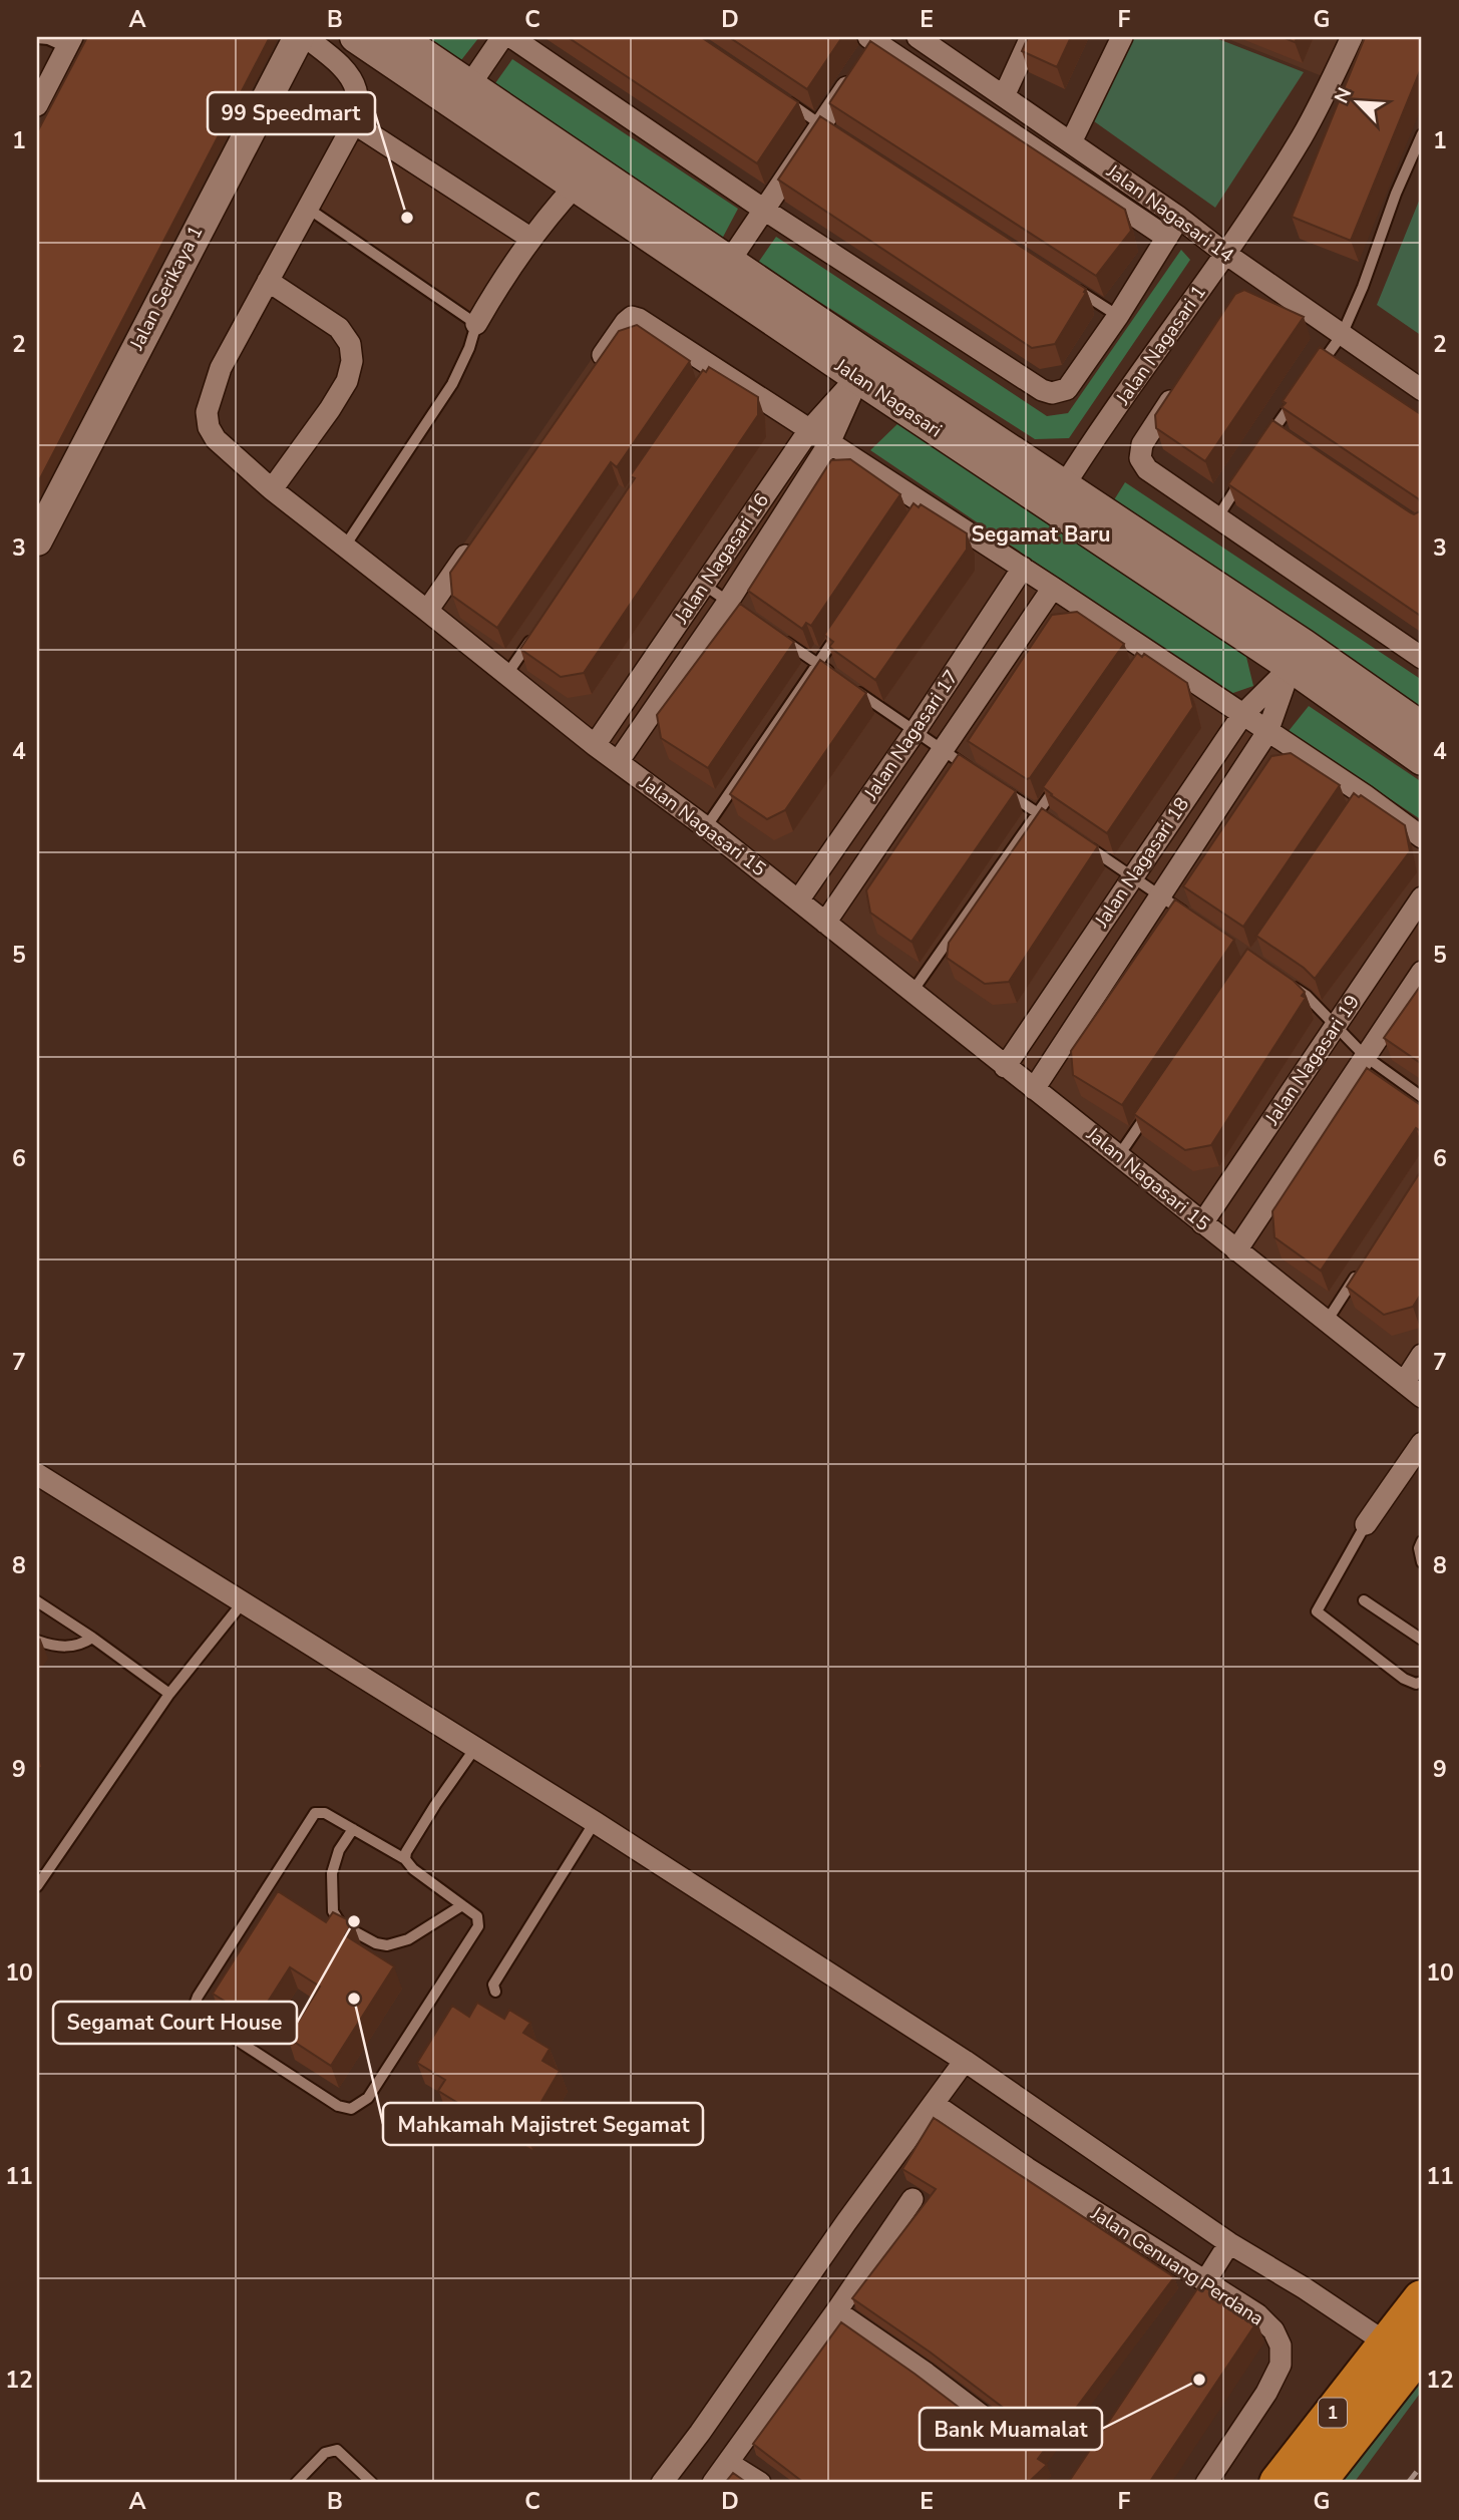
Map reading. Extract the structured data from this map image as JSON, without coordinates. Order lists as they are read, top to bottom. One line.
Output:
{"streets":{"highway":["1"],"street":["Jalan Nagasari 14","Jalan Serikaya 1","Jalan Nagasari 1","Jalan Nagasari","Jalan Nagasari 16","Jalan Nagasari 17","Jalan Nagasari 15","Jalan Nagasari 18","Jalan Nagasari 19","Jalan Genuang Perdana"]},"crossings":[["Jalan Nagasari 14","Jalan Nagasari 1"],["Jalan Nagasari 1","Jalan Nagasari"],["Jalan Nagasari","Jalan Nagasari 16"],["Jalan Nagasari","Jalan Nagasari 18"],["Jalan Nagasari 16","Jalan Nagasari 15"],["Jalan Nagasari 17","Jalan Nagasari 15"],["Jalan Nagasari 15","Jalan Nagasari 18"],["Jalan Nagasari 15","Jalan Nagasari 19"]],"districts":["Segamat Baru"],"places":["99 Speedmart","Segamat Court House","Mahkamah Majistret Segamat","Bank Muamalat"],"north":"top left","grid":{"columns":["A","B","C","D","E","F","G"],"rows":["1","2","3","4","5","6","7","8","9","10","11","12"]}}
